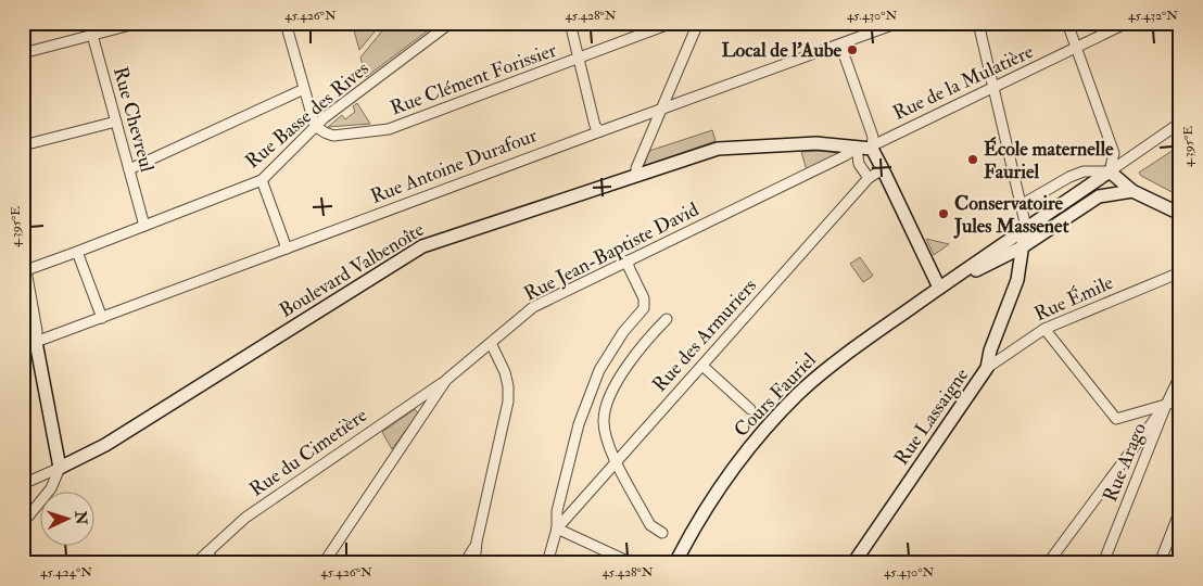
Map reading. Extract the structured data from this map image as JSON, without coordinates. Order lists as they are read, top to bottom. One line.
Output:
{"streets":{"main road":["Rue Antoine Durafour","Boulevard Valbenoîte","Cours Fauriel","Rue Lassaigne"],"street":["Rue Clément Forissier","Rue de la Mulatière","Rue Basse des Rives","Rue Chevreul","Rue Jean-Baptiste David","Rue Émile","Rue des Armuriers","Rue du Cimetière","Rue Arago"]},"crossings":[["Rue Clément Forissier","Rue Basse des Rives"],["Rue de la Mulatière","Boulevard Valbenoîte"],["Rue Basse des Rives","Rue Chevreul"],["Rue Jean-Baptiste David","Boulevard Valbenoîte"],["Rue Jean-Baptiste David","Rue du Cimetière"],["Rue Émile","Rue Lassaigne"],["Cours Fauriel","Rue Lassaigne"]],"places":["Local de l'Aube","École maternelle Fauriel","Conservatoire Jules Massenet"],"north":"right","coordinates":["45.426°N","45.428°N","45.430°N","45.432°N","4.395°E","45.424°N"]}
